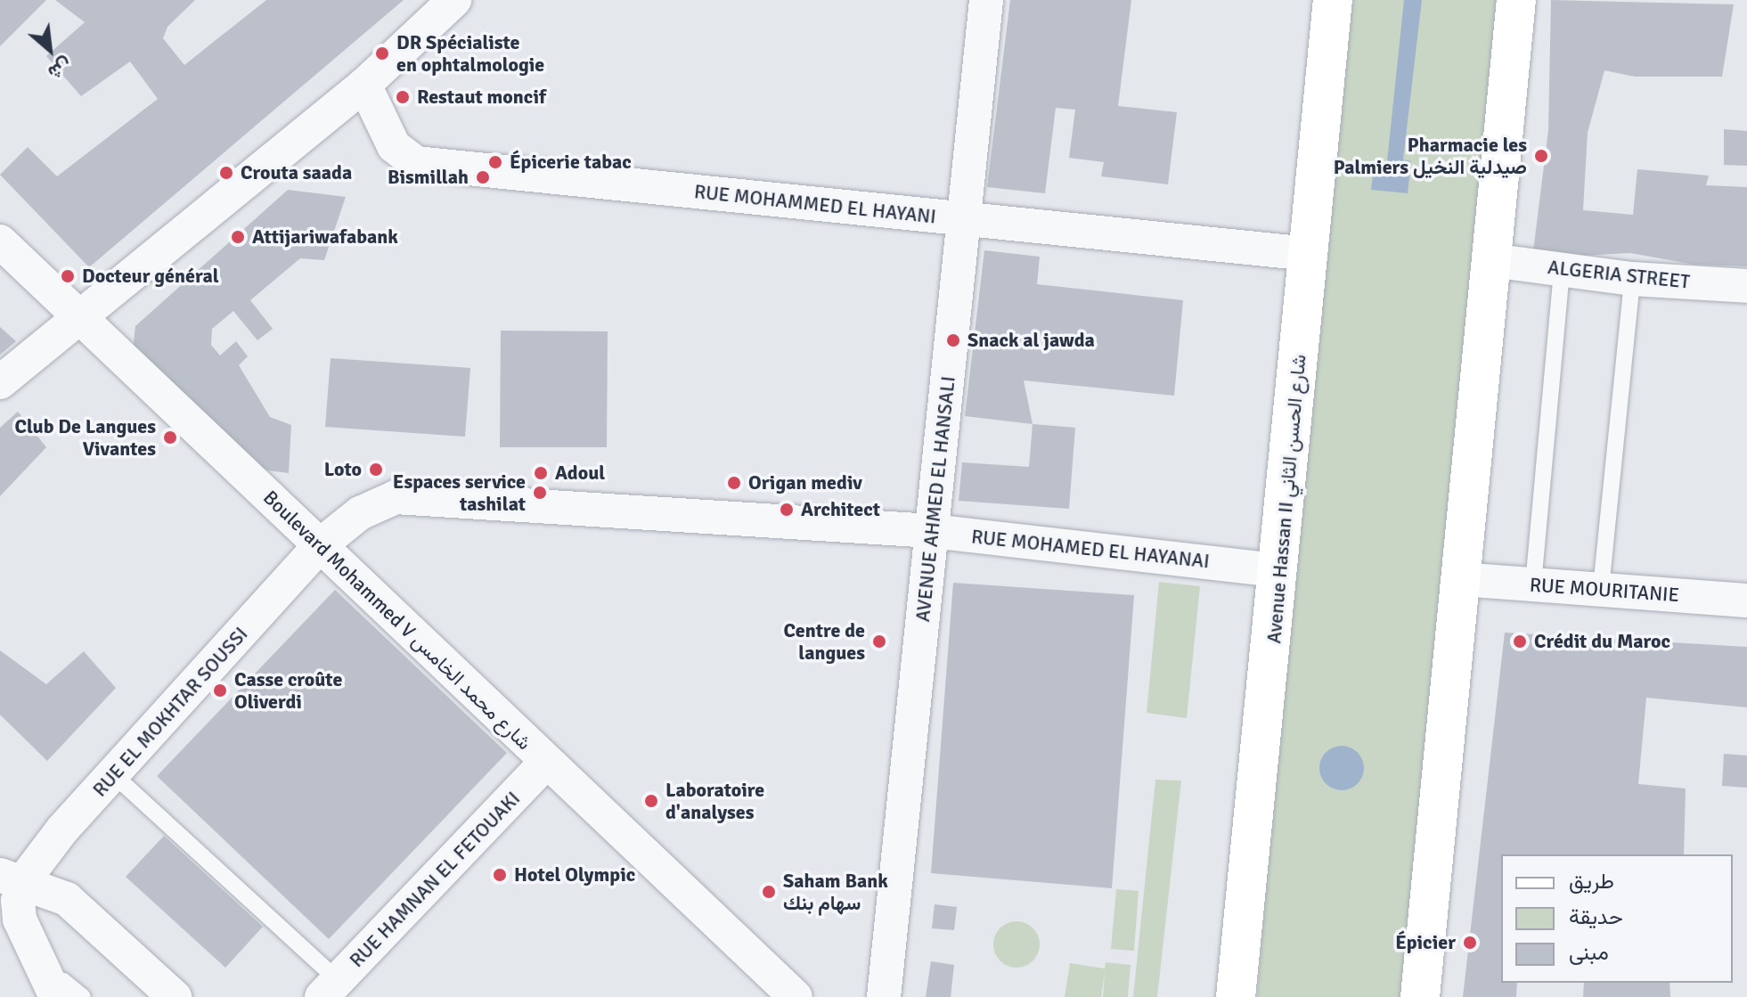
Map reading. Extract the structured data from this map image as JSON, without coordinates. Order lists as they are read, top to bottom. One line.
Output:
{"streets":{"main road":["Avenue Hassan II شارع الحسن الثاني"],"street":["RUE MOHAMMED EL HAYANI","ALGERIA STREET","AVENUE AHMED EL HANSALI","RUE MOHAMED EL HAYANAI","RUE MOURITANIE","Boulevard Mohammed V شارع محمد الخامس","RUE EL MOKHTAR SOUSSI","RUE HAMNAN EL FETOUAKI"]},"crossings":[["RUE MOHAMMED EL HAYANI","AVENUE AHMED EL HANSALI"],["RUE MOHAMMED EL HAYANI","Avenue Hassan II شارع الحسن الثاني"],["AVENUE AHMED EL HANSALI","RUE MOHAMED EL HAYANAI"],["Avenue Hassan II شارع الحسن الثاني","RUE MOHAMED EL HAYANAI"],["RUE MOHAMED EL HAYANAI","Boulevard Mohammed V شارع محمد الخامس"],["RUE MOHAMED EL HAYANAI","RUE EL MOKHTAR SOUSSI"],["Boulevard Mohammed V شارع محمد الخامس","RUE EL MOKHTAR SOUSSI"],["Boulevard Mohammed V شارع محمد الخامس","RUE HAMNAN EL FETOUAKI"]],"places":["DR Spécialiste en ophtalmologie","Restaut moncif","Pharmacie les Palmiers صيدلية النخيل","Épicerie tabac","Crouta saada","Bismillah","Attijariwafabank","Docteur général","Snack al jawda","Club De Langues Vivantes","Loto","Adoul","Origan mediv","Espaces service tashilat","Architect","Centre de langues","Crédit du Maroc","Casse croûte Oliverdi","Laboratoire d'analyses","Hotel Olympic","Saham Bank سهام بنك","Épicier"],"legend":["طريق","حديقة","مبنى"],"north":"bottom right"}
